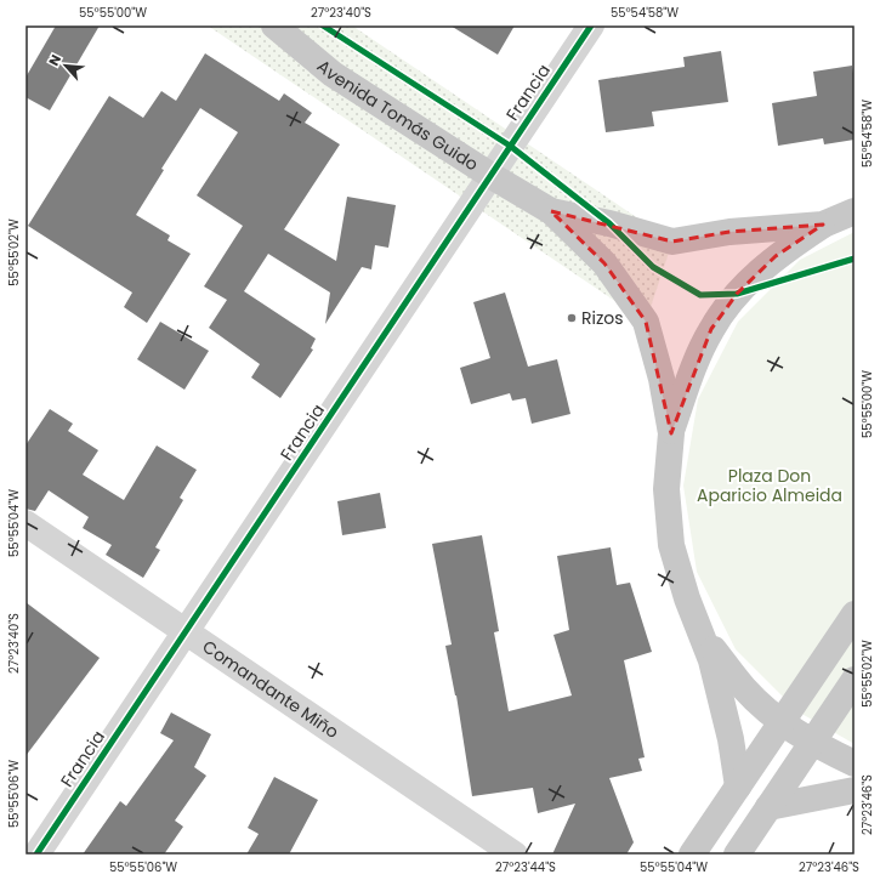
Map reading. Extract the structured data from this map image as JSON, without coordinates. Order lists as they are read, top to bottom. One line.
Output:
{"streets":{"main road":["Avenida Tomás Guido"],"street":["Francia","Comandante Miño"]},"crossings":[["Francia","Avenida Tomás Guido"],["Francia","Comandante Miño"]],"parks":["Plaza Don Aparicio Almeida"],"places":["Rizos"],"north":"top left","coordinates":["55°55'00\"W","27°23'40\"S","55°54'58\"W","55°55'02\"W","55°55'04\"W","55°55'06\"W","27°23'46\"S","27°23'44\"S"]}
